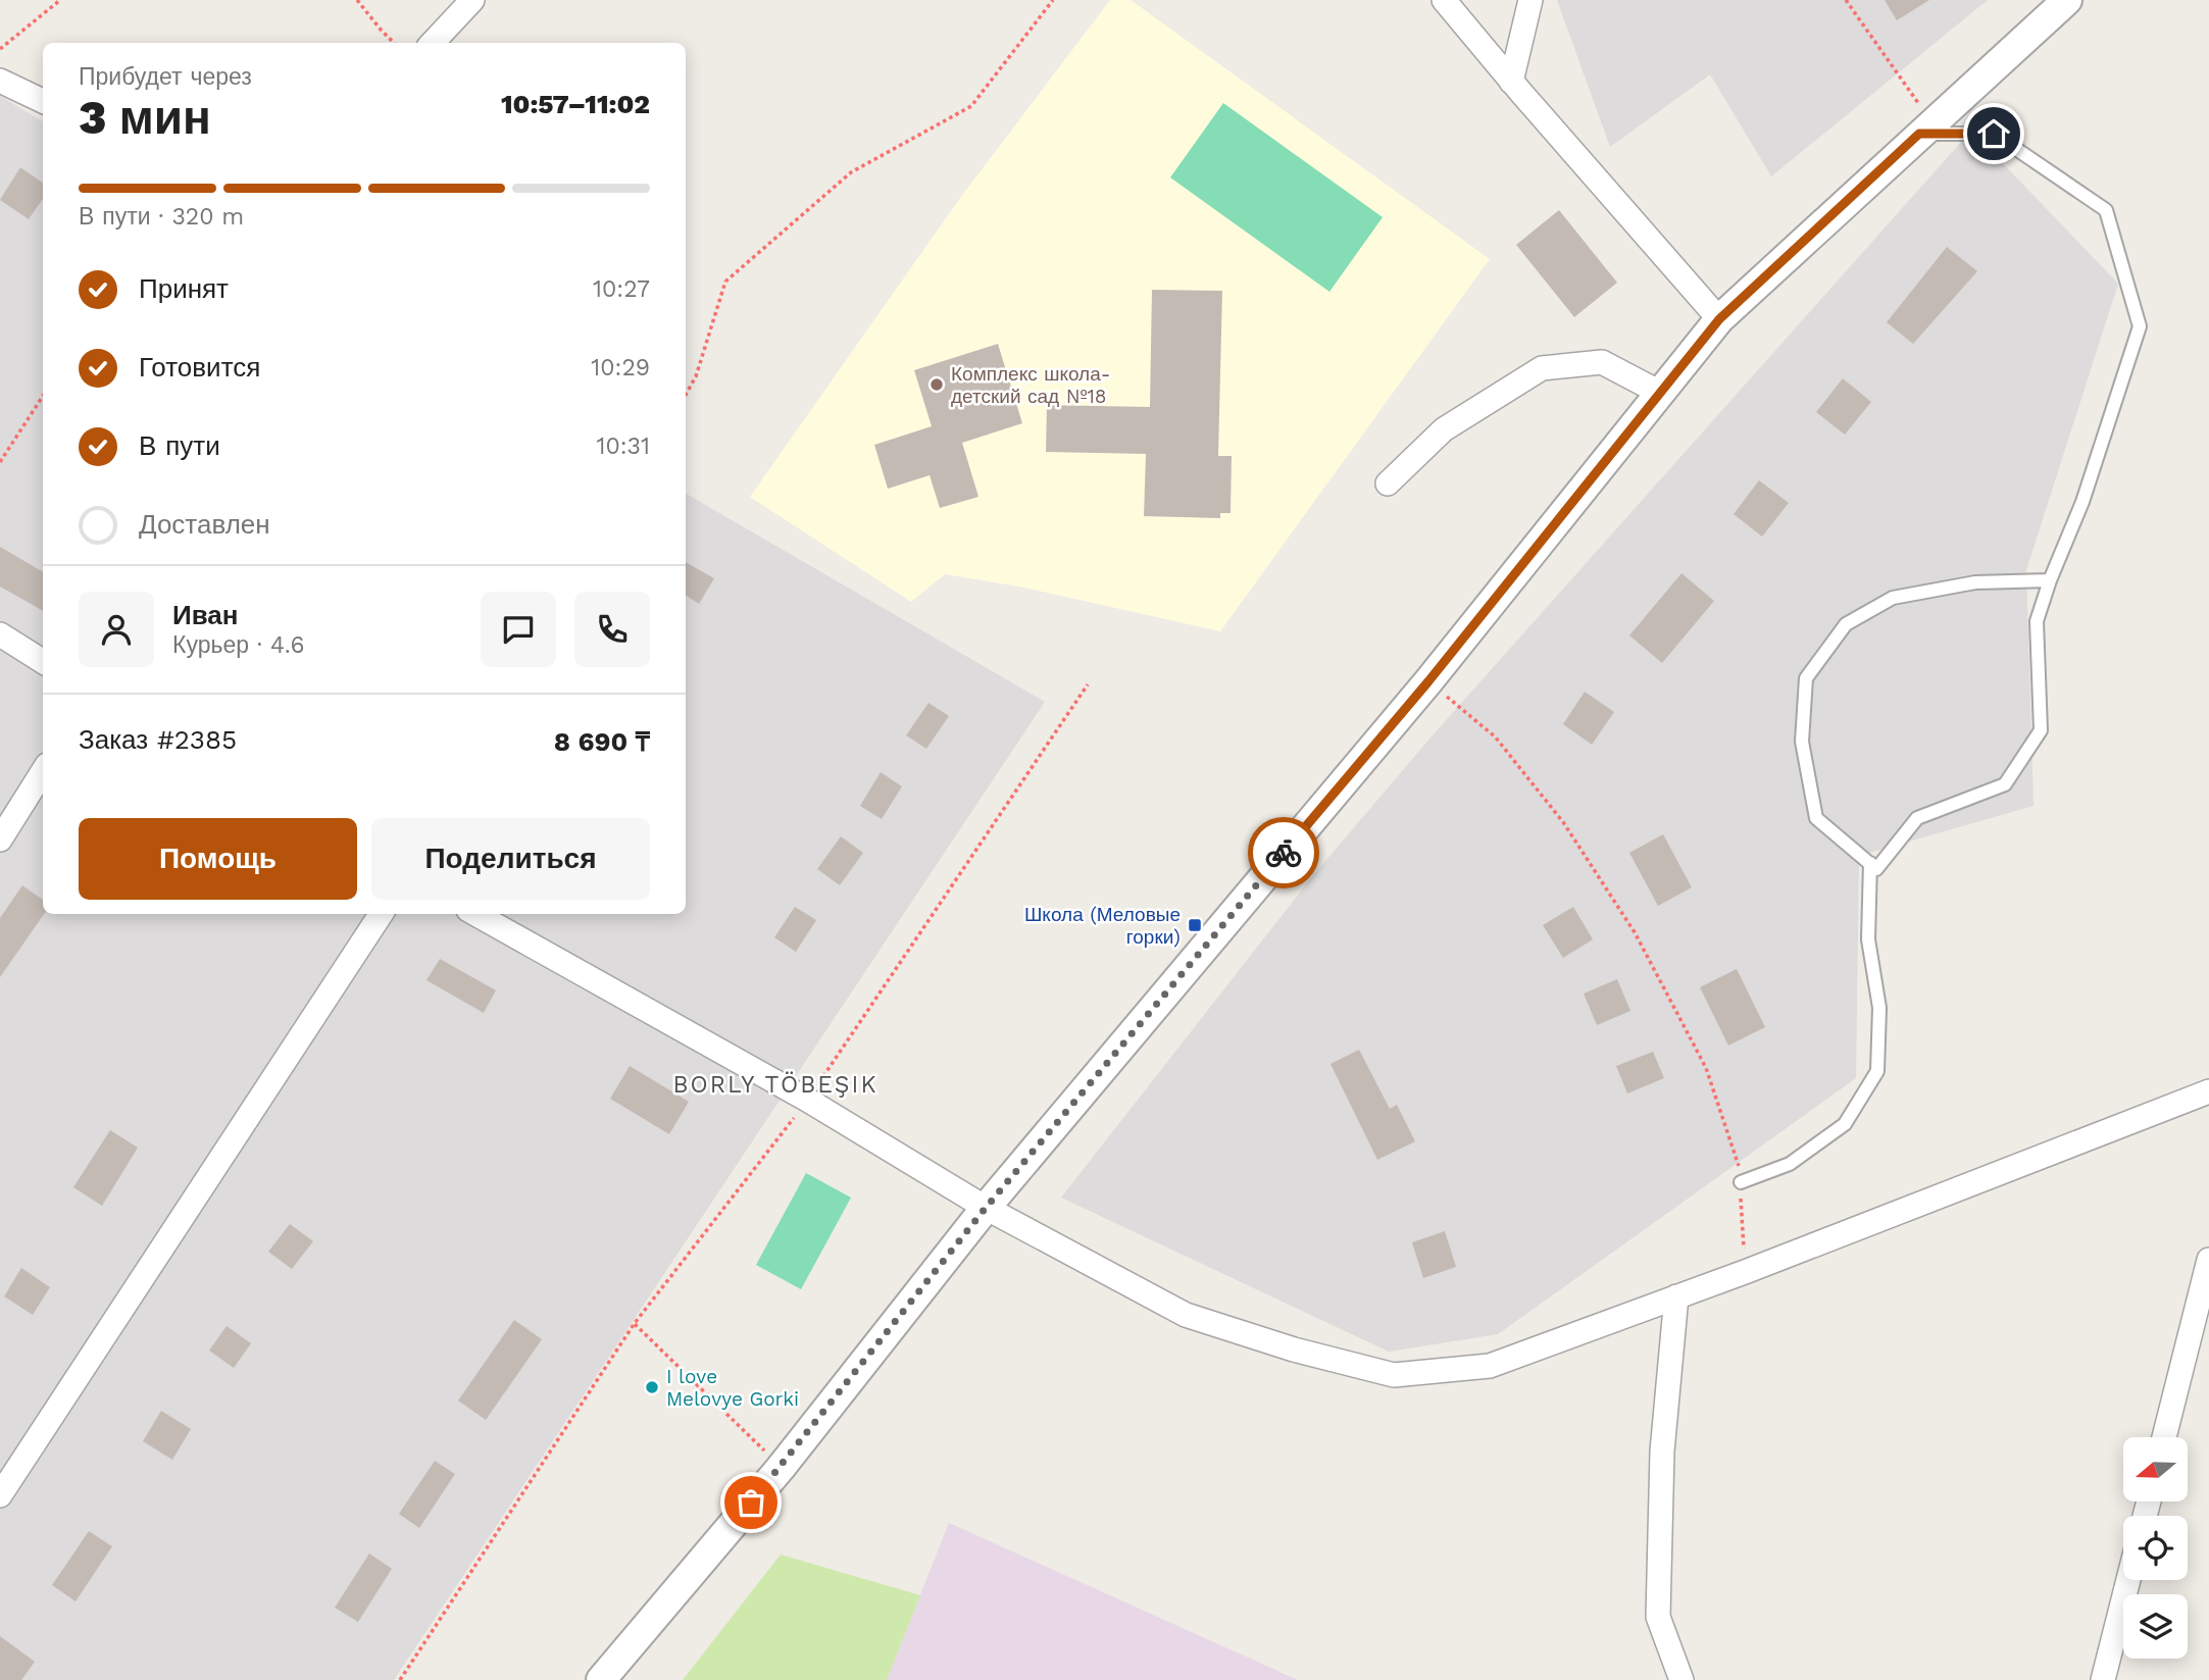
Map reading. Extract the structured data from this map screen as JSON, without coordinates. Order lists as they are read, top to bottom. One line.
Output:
{"districts":["BORLY TÖBEŞIK"],"places":{"other":["Комплекс школа- детский сад №18","I love Melovye Gorki"],"transit":["Школа (Меловые горки)"]},"north":"left","page":{"heading":["3 мин","Прибудет через","10:57–11:02"],"panel":["Иван","Курьер · 4.6","Заказ #2385","8 690 ₸"],"bar":"В пути · 320 m","list":[["Принят","10:27"],["Готовится","10:29"],["В пути","10:31"],"Доставлен"],"buttons":["Помощь","Поделиться"]}}
